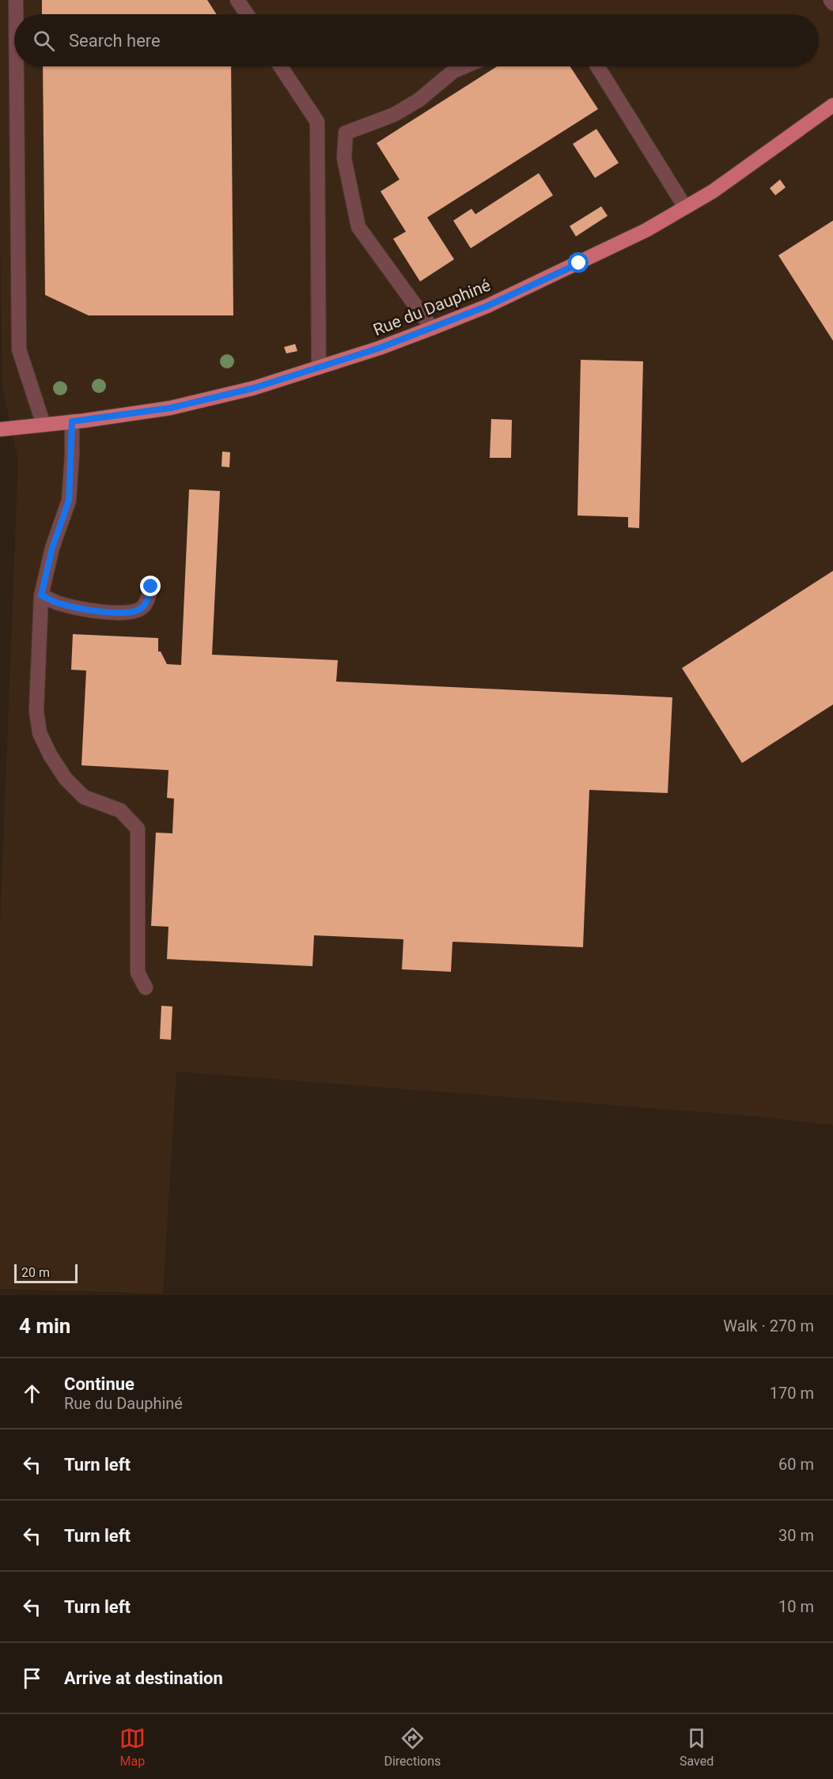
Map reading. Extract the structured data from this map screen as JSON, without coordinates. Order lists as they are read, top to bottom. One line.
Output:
{"streets":{"main road":["Rue du Dauphiné"]},"scale_bar":"20 m","page":{"search":"Search here","scale":"20 m","heading":["4 min","Walk · 270 m"],"list":[["Continue","Rue du Dauphiné","170 m"],["Turn left","60 m"],["Turn left","30 m"],["Turn left","10 m"],"Arrive at destination"],"nav":["Map","Directions","Saved"]}}
